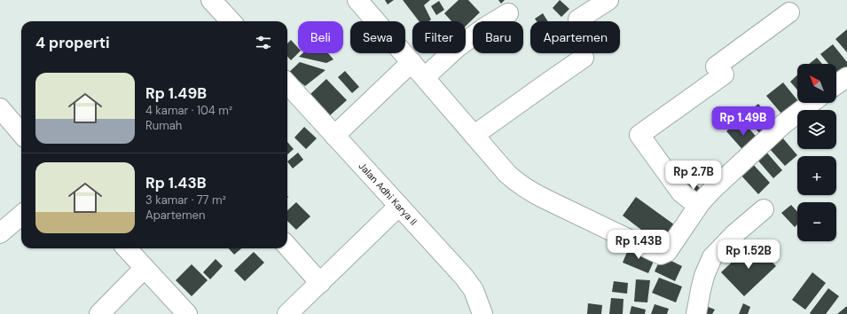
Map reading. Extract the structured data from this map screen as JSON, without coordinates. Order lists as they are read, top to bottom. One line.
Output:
{"streets":{"street":["Jalan Adhi Karya II"]},"north":"top left","page":{"chip":["Beli","Sewa","Filter","Baru","Apartemen"],"heading":"4 properti","map_buttons":["+","−"],"list":[{"name":"Rp 1.49B","note":"4 kamar · 104 m² · Rumah"},{"name":"Rp 1.43B","note":"3 kamar · 77 m² · Apartemen"}],"price":["Rp 1.49B","Rp 2.7B","Rp 1.43B","Rp 1.52B"]}}
